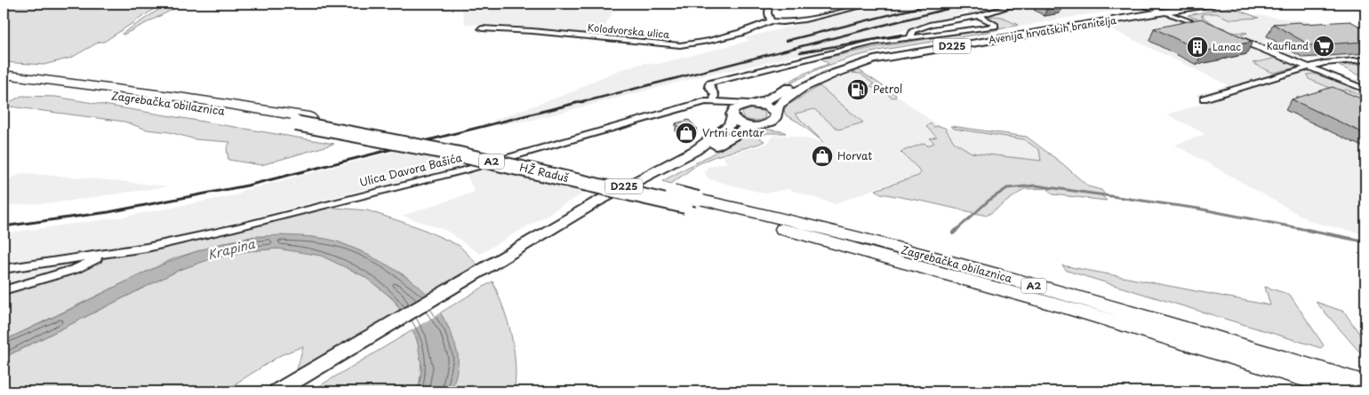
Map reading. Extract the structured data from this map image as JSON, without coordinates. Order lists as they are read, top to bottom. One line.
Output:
{"streets":{"highway":["Zagrebačka obilaznica","A2","HŽ Raduš"],"main road":["Avenija hrvatskih branitelja","D225"],"street":["Kolodvorska ulica","Ulica Davora Bašića"]},"crossings":[["Avenija hrvatskih branitelja","D225"],["Avenija hrvatskih branitelja","Ulica Davora Bašića"],["D225","Ulica Davora Bašića"],["Zagrebačka obilaznica","HŽ Raduš"]],"water":["Krapina"],"places":{"supermarket":["Kaufland"],"building":["Lanac"],"fuel station":["Petrol"],"shop":["Vrtni centar","Horvat"]}}
